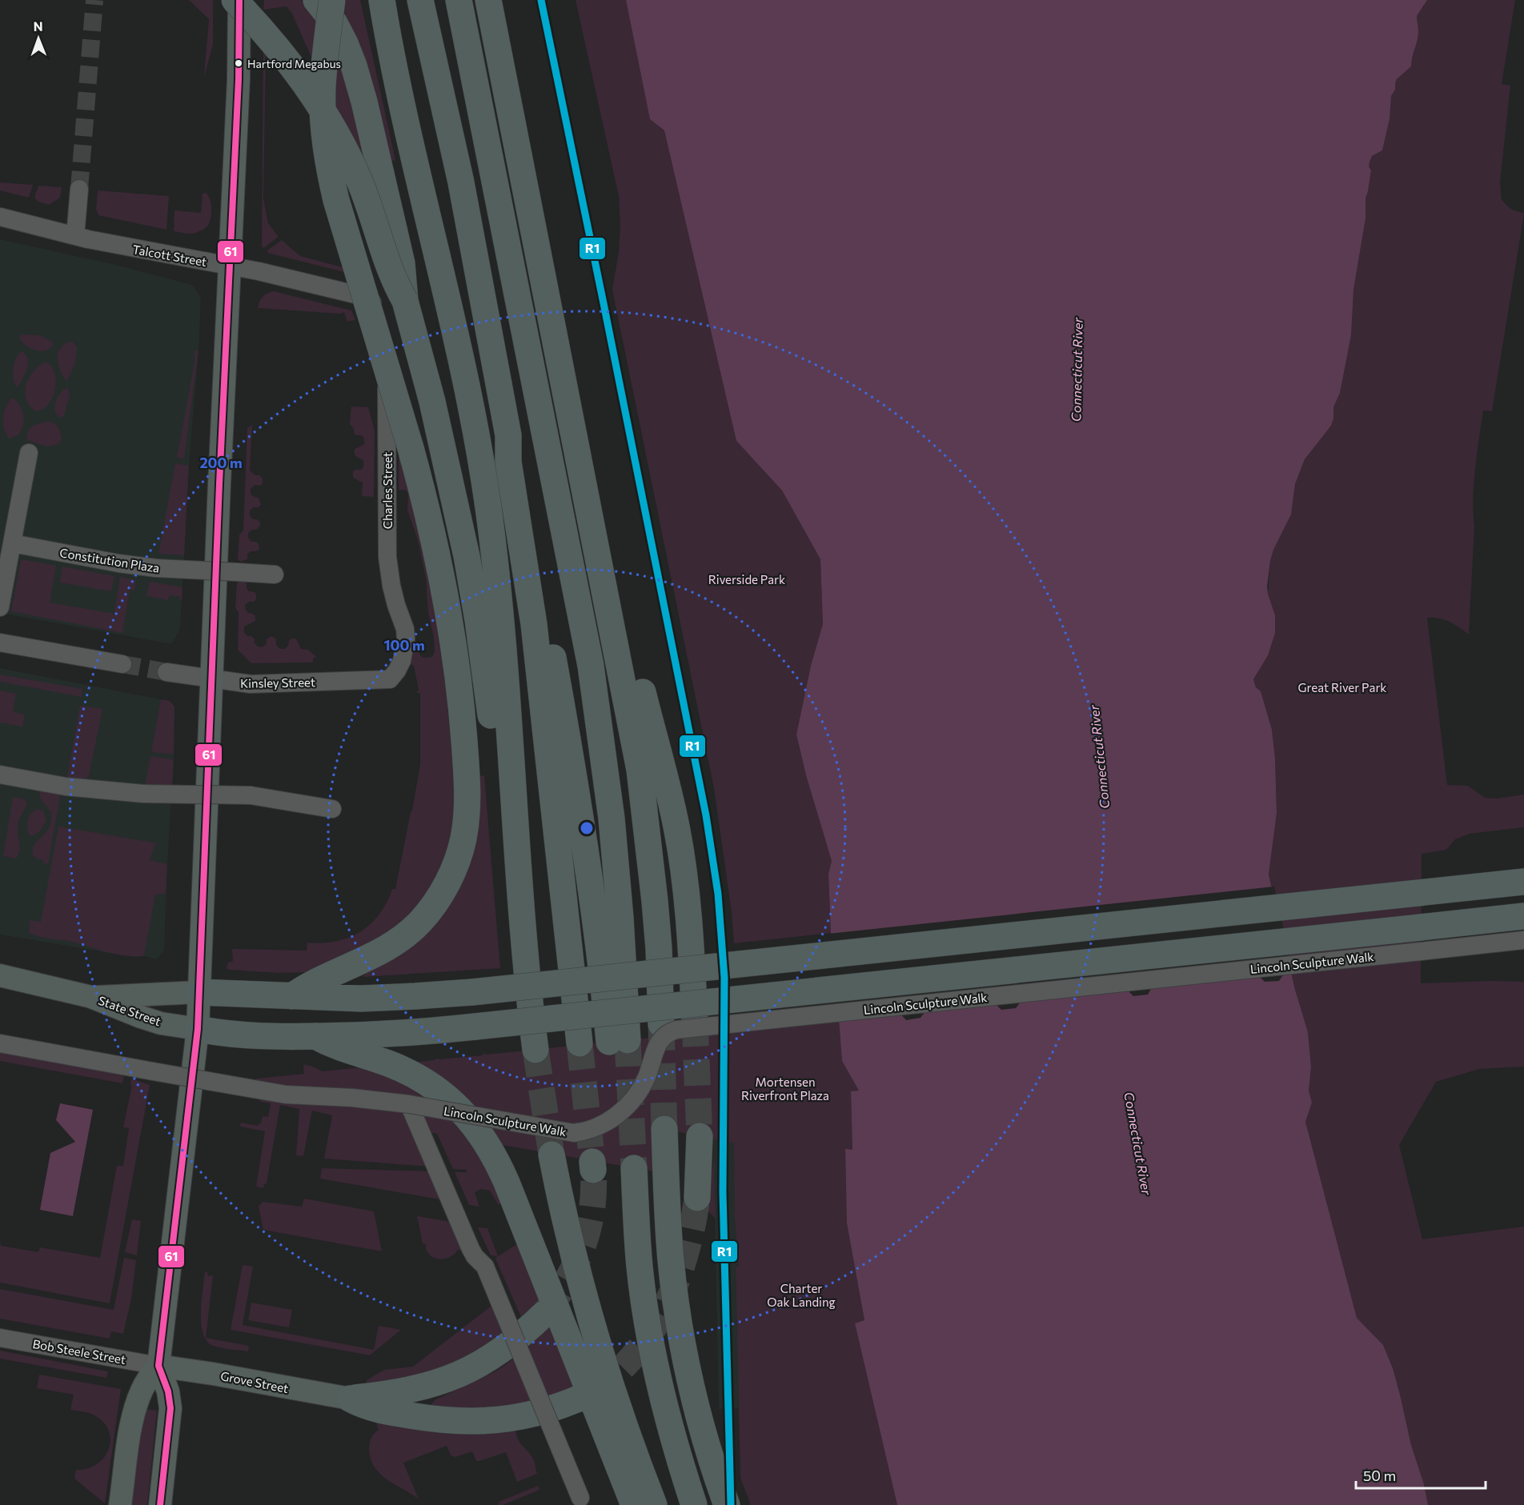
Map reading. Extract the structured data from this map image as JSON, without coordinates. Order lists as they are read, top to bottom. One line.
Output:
{"streets":{"main road":["State Street","Grove Street"],"street":["Talcott Street","Charles Street","Constitution Plaza","Kinsley Street","Lincoln Sculpture Walk","Bob Steele Street"]},"crossings":[["Talcott Street","Charles Street"],["Charles Street","Kinsley Street"],["Bob Steele Street","Grove Street"]],"water":["Connecticut River"],"parks":["Riverside Park","Great River Park","Mortensen Riverfront Plaza","Charter Oak Landing"],"places":["Hartford Megabus"],"lines":["transit line R1","transit line 61"],"scale_bar":"50 m","north":"top","rings":["200 m","100 m"]}
